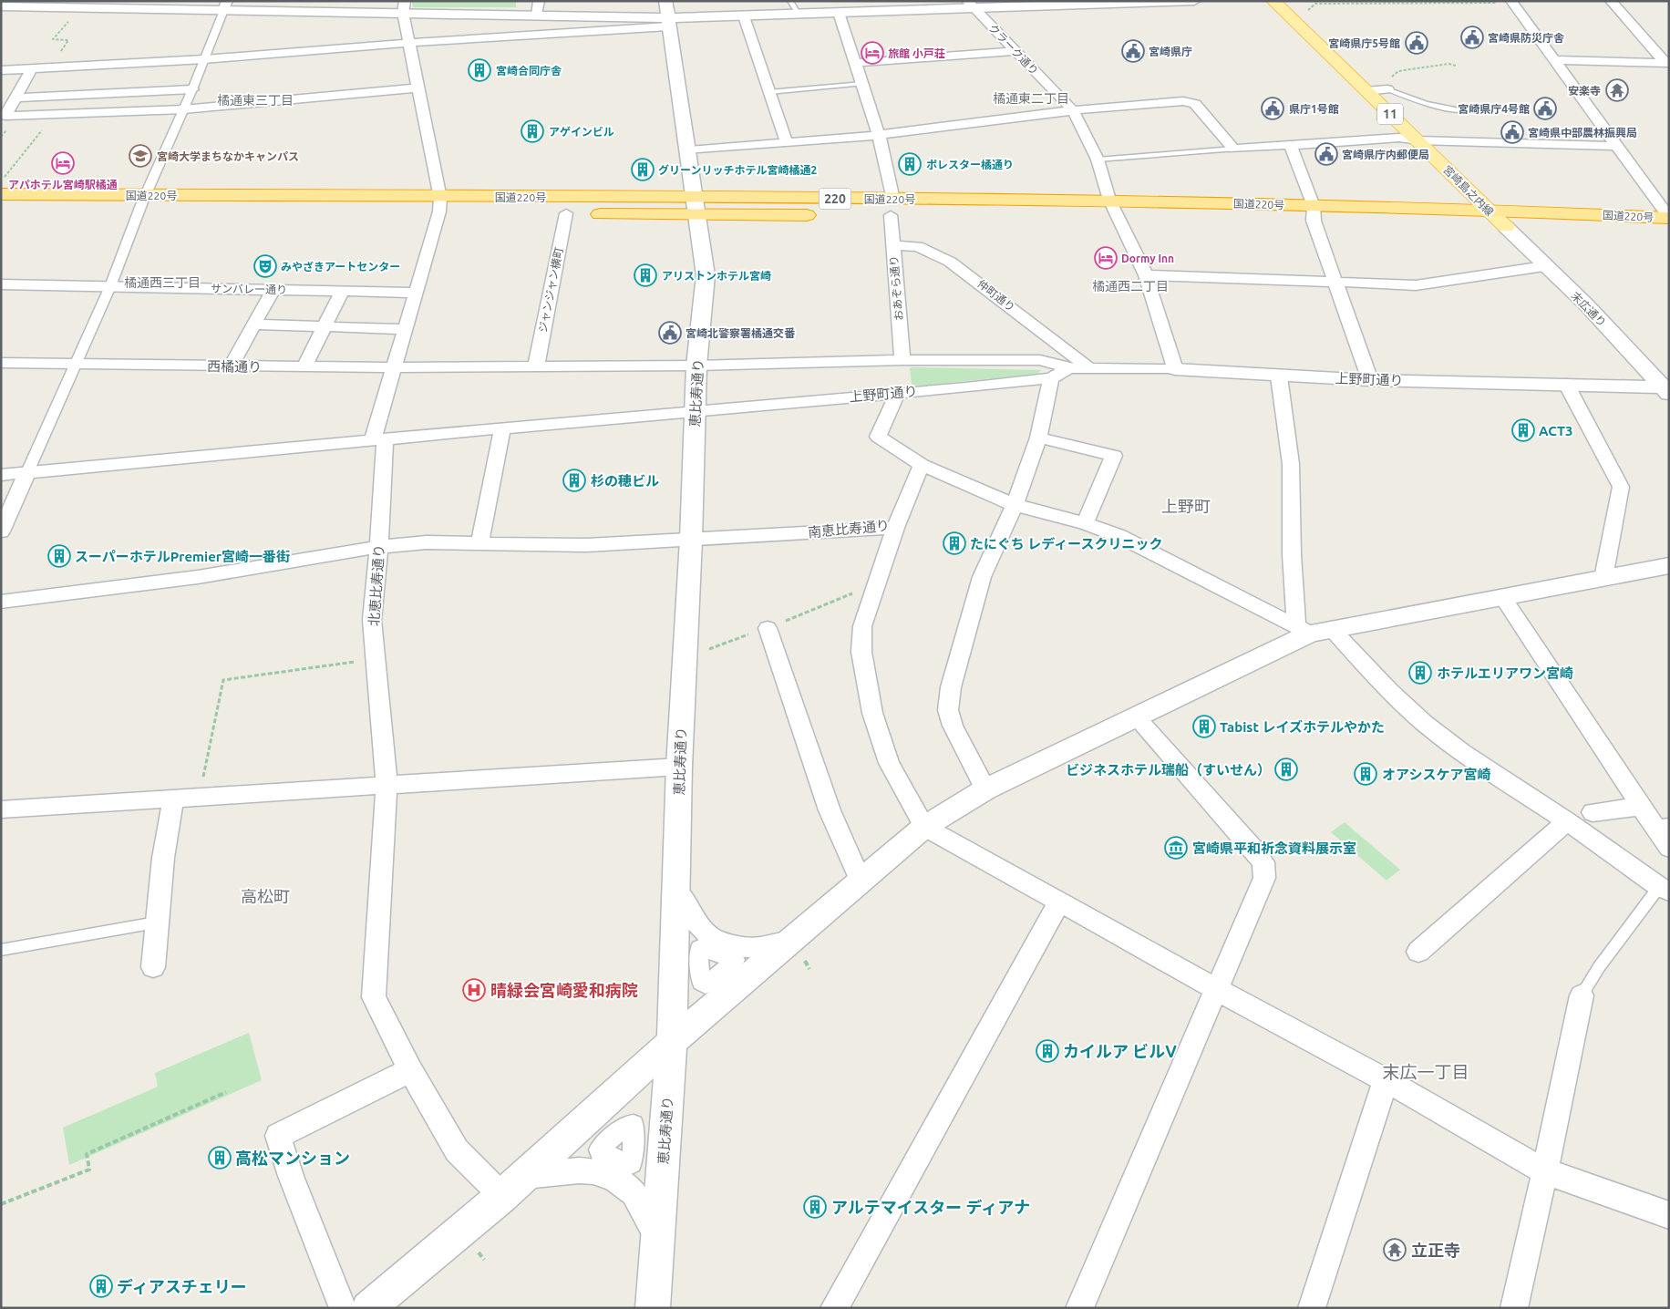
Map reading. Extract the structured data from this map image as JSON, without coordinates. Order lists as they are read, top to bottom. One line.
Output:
{"streets":{"highway":["国道220号","220"],"main road":["11","宮崎島之内線"],"street":["クラーク通り","おあぞら通り","サンバレー通り","ジャンジャン横町","仲町通り","末広通り","西橘通り","上野町通り","恵比寿通り","南恵比寿通り","北恵比寿通り"]},"crossings":[["クラーク通り","国道220号"],["クラーク通り","上野町通り"],["宮崎島之内線","国道220号"],["宮崎島之内線","末広通り"],["国道220号","おあぞら通り"],["国道220号","ジャンジャン横町"],["国道220号","末広通り"],["国道220号","恵比寿通り"],["国道220号","北恵比寿通り"],["おあぞら通り","仲町通り"],["おあぞら通り","上野町通り"],["サンバレー通り","北恵比寿通り"],["ジャンジャン横町","西橘通り"],["ジャンジャン横町","上野町通り"],["仲町通り","上野町通り"],["末広通り","上野町通り"],["西橘通り","上野町通り"],["西橘通り","北恵比寿通り"],["上野町通り","恵比寿通り"],["上野町通り","北恵比寿通り"],["恵比寿通り","南恵比寿通り"],["南恵比寿通り","北恵比寿通り"]],"districts":["橘通東二丁目","橘通東三丁目","橘通西三丁目","橘通西二丁目","上野町","高松町","末広一丁目"],"places":{"public building":["宮崎県防災庁舎","宮崎県庁5号館","宮崎県庁","県庁1号館","宮崎県庁4号館","宮崎県中部農林振興局","宮崎県庁内郵便局","宮崎北警察署橘通交番"],"hotel":["旅館 小戸荘","アパホテル宮崎駅橘通","Dormy Inn"],"building":["宮崎合同庁舎","アゲインビル","ポレスター橘通り","グリーンリッチホテル宮崎橘通2","アリストンホテル宮崎","ACT3","杉の穂ビル","たにぐち レディースクリニック","スーパーホテルPremier宮崎一番街","ホテルエリアワン宮崎","Tabist レイズホテルやかた","ビジネスホテル瑞船（すいせん）","オアシスケア宮崎","カイルア ビルV","高松マンション","アルテマイスター ディアナ","ディアスチェリー"],"temple":["安楽寺","立正寺"],"school or university":["宮崎大学まちなかキャンパス"],"theatre":["みやざきアートセンター"],"museum":["宮崎県平和祈念資料展示室"],"hospital":["晴緑会宮崎愛和病院"]}}
